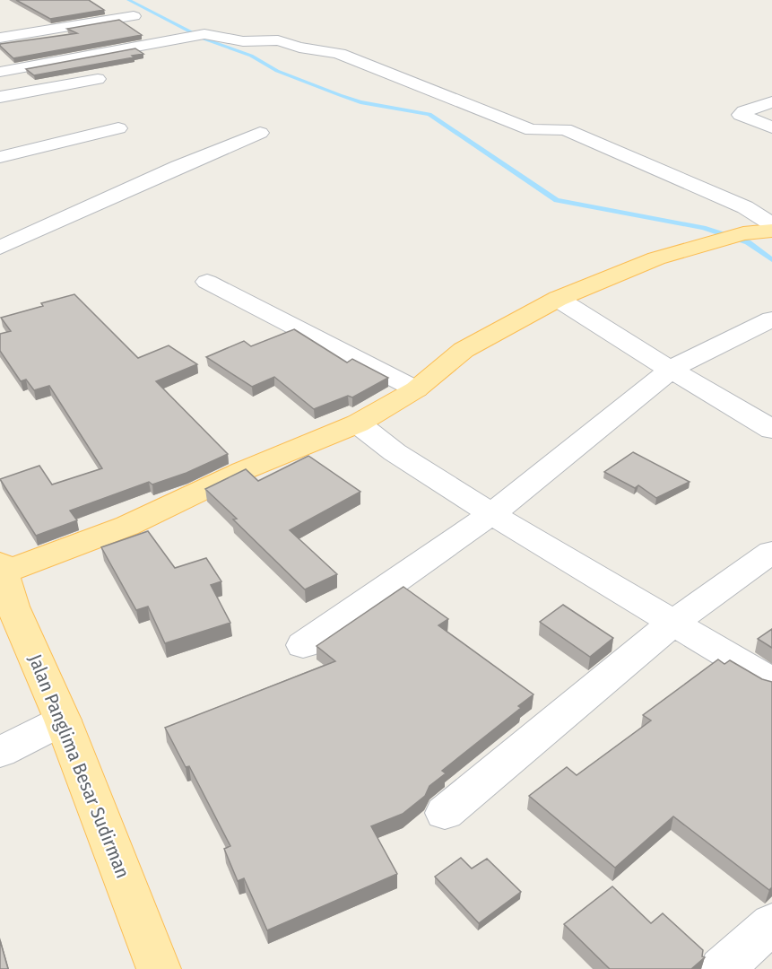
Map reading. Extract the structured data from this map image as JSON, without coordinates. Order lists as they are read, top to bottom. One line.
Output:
{"streets":{"main road":["Jalan Panglima Besar Sudirman"]}}
